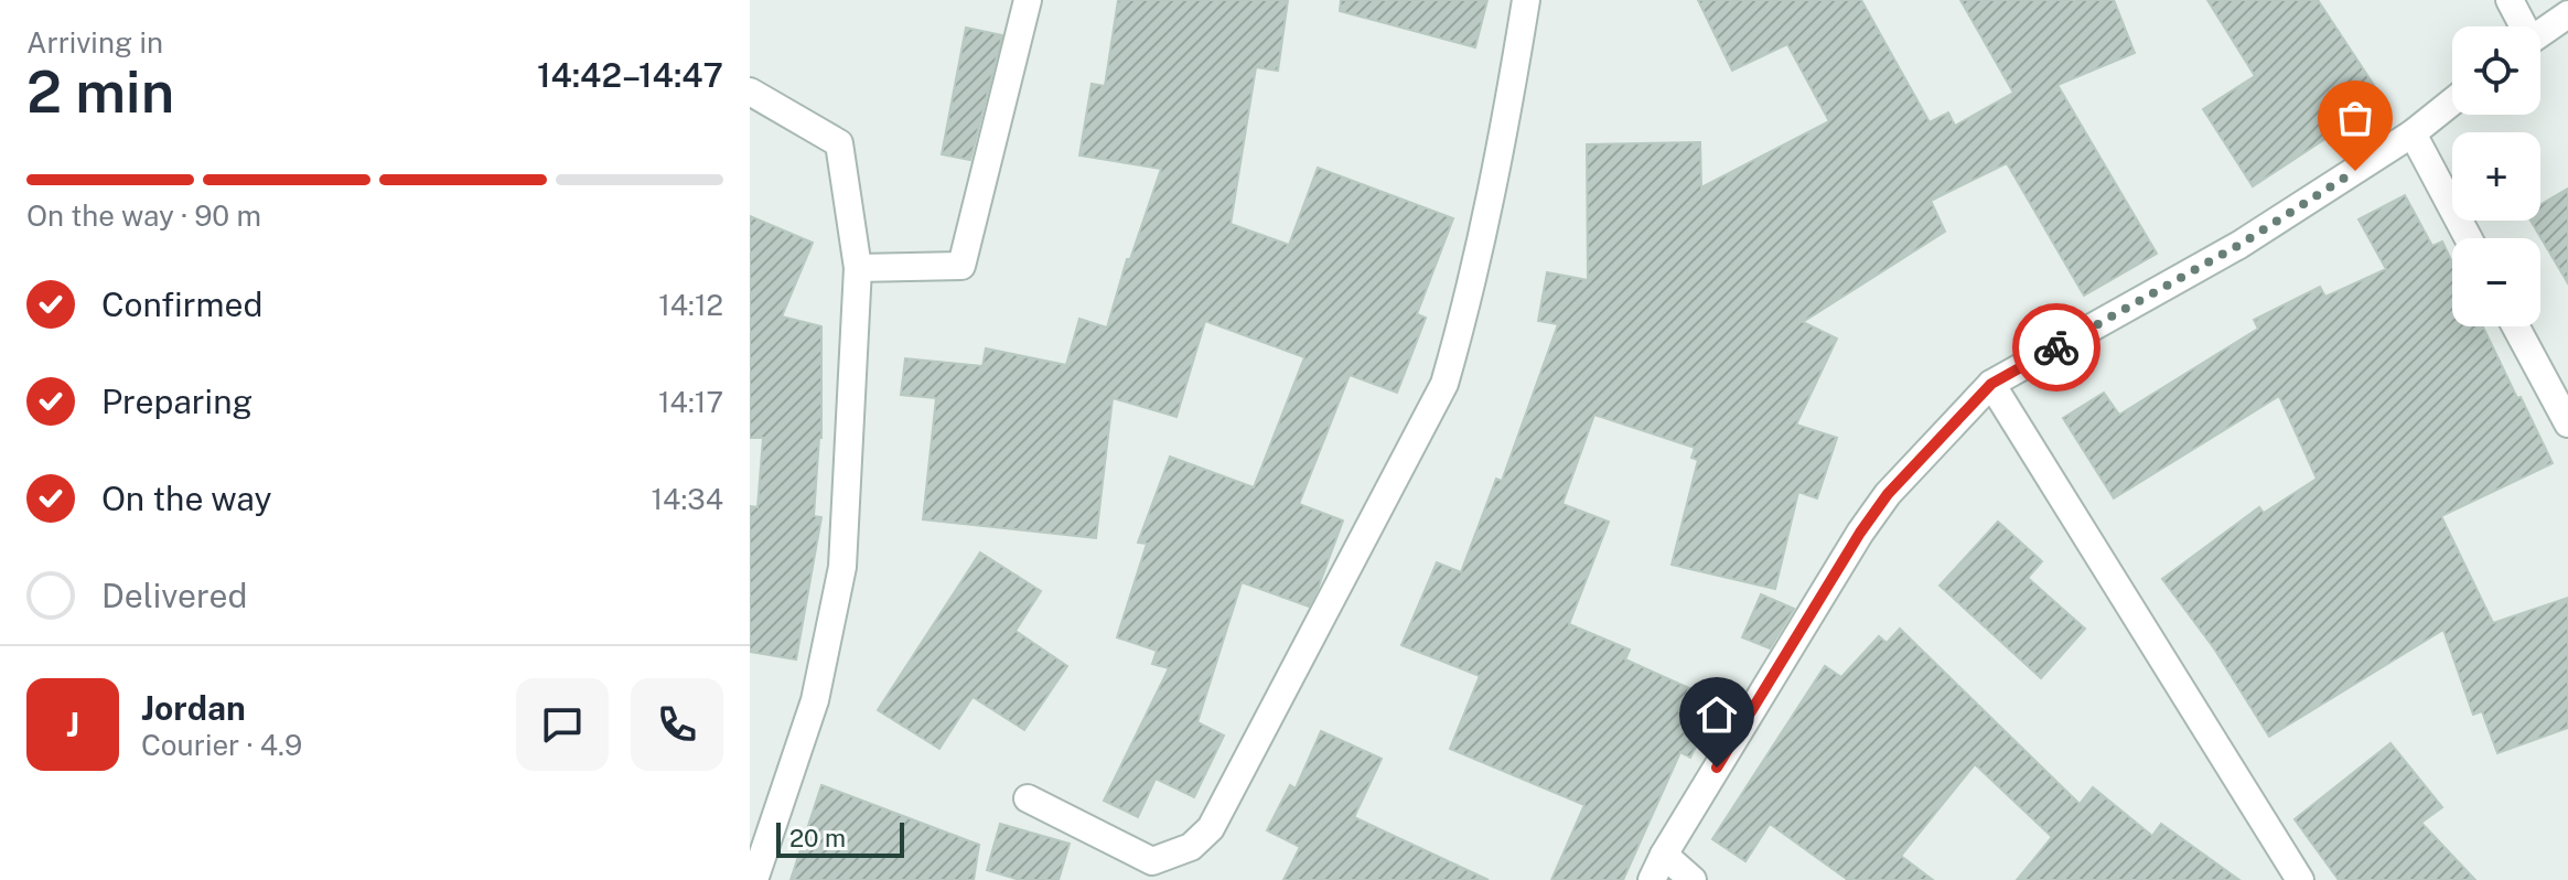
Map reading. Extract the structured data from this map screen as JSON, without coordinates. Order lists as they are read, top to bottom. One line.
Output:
{"scale_bar":"20 m","page":{"heading":["2 min","Arriving in","14:42–14:47"],"panel":["Jordan","Courier · 4.9"],"map_buttons":["+","−"],"bar":"On the way · 90 m","list":[["Confirmed","14:12"],["Preparing","14:17"],["On the way","14:34"],"Delivered"],"round":"J","scale":"20 m"}}
